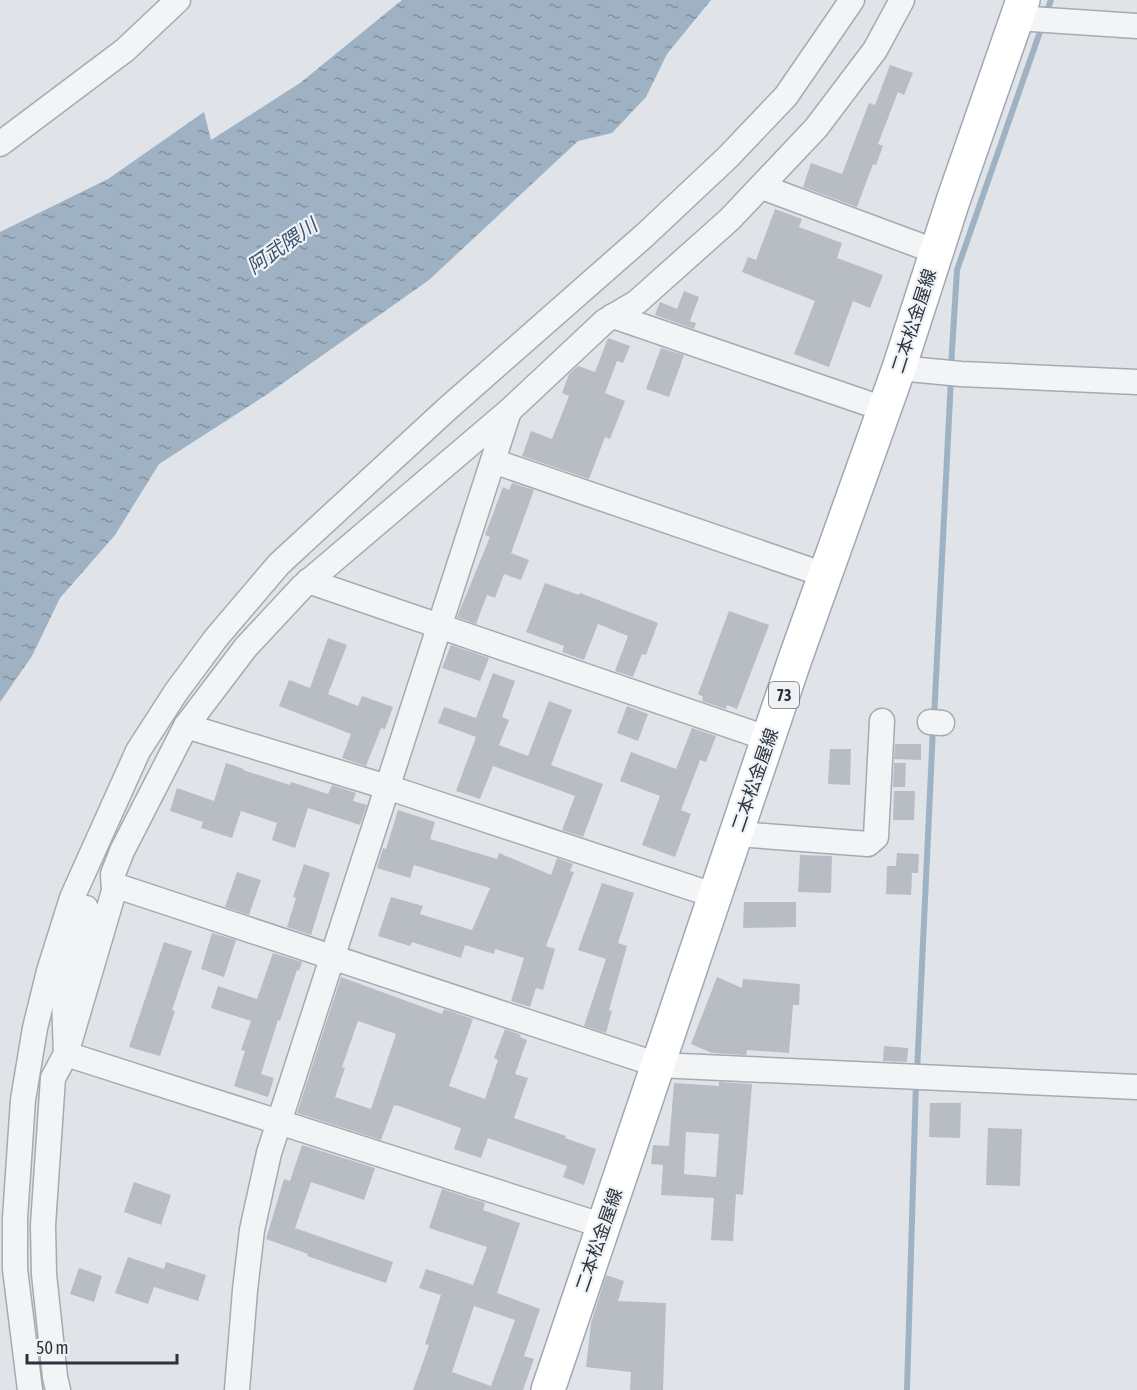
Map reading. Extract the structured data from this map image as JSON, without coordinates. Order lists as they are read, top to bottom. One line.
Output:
{"streets":{"main road":["二本松金屋線","73"]},"water":["阿武隈川"],"scale_bar":"50 m"}
